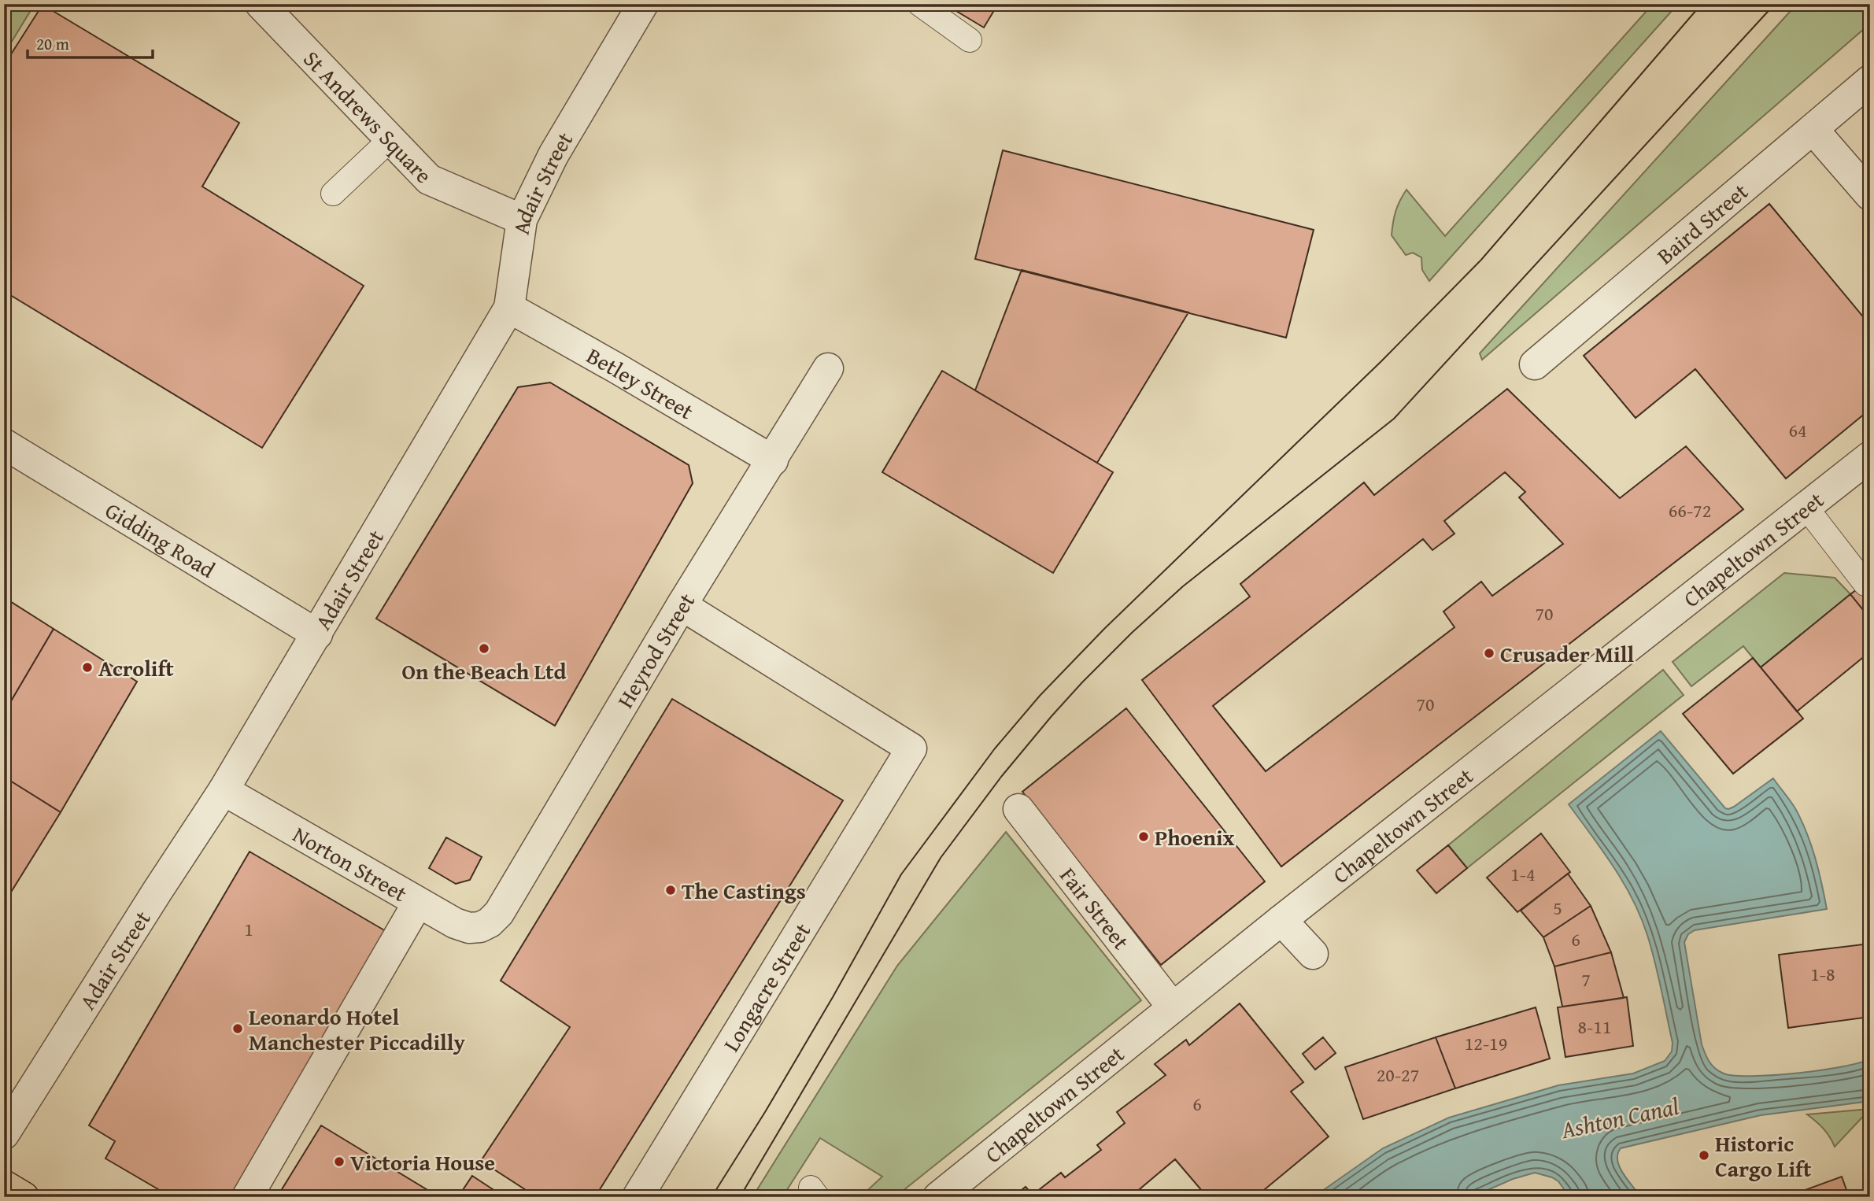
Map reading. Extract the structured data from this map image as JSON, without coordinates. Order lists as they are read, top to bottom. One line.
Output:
{"streets":{"street":["St Andrews Square","Adair Street","Baird Street","Betley Street","Gidding Road","Chapeltown Street","Heyrod Street","Norton Street","Fair Street","Longacre Street"]},"crossings":[["St Andrews Square","Adair Street"],["Adair Street","Betley Street"],["Adair Street","Gidding Road"],["Adair Street","Norton Street"],["Betley Street","Heyrod Street"],["Chapeltown Street","Fair Street"],["Heyrod Street","Norton Street"],["Heyrod Street","Longacre Street"]],"water":["Ashton Canal"],"places":["On the Beach Ltd","Crusader Mill","Acrolift","Phoenix","The Castings","Leonardo Hotel Manchester Piccadilly","Historic Cargo Lift","Victoria House"],"house_numbers":["64","66-72","70","70","1-4","5","1","6","1-8","7","8-11","12-19","20-27","6"],"scale_bar":"20 m"}
